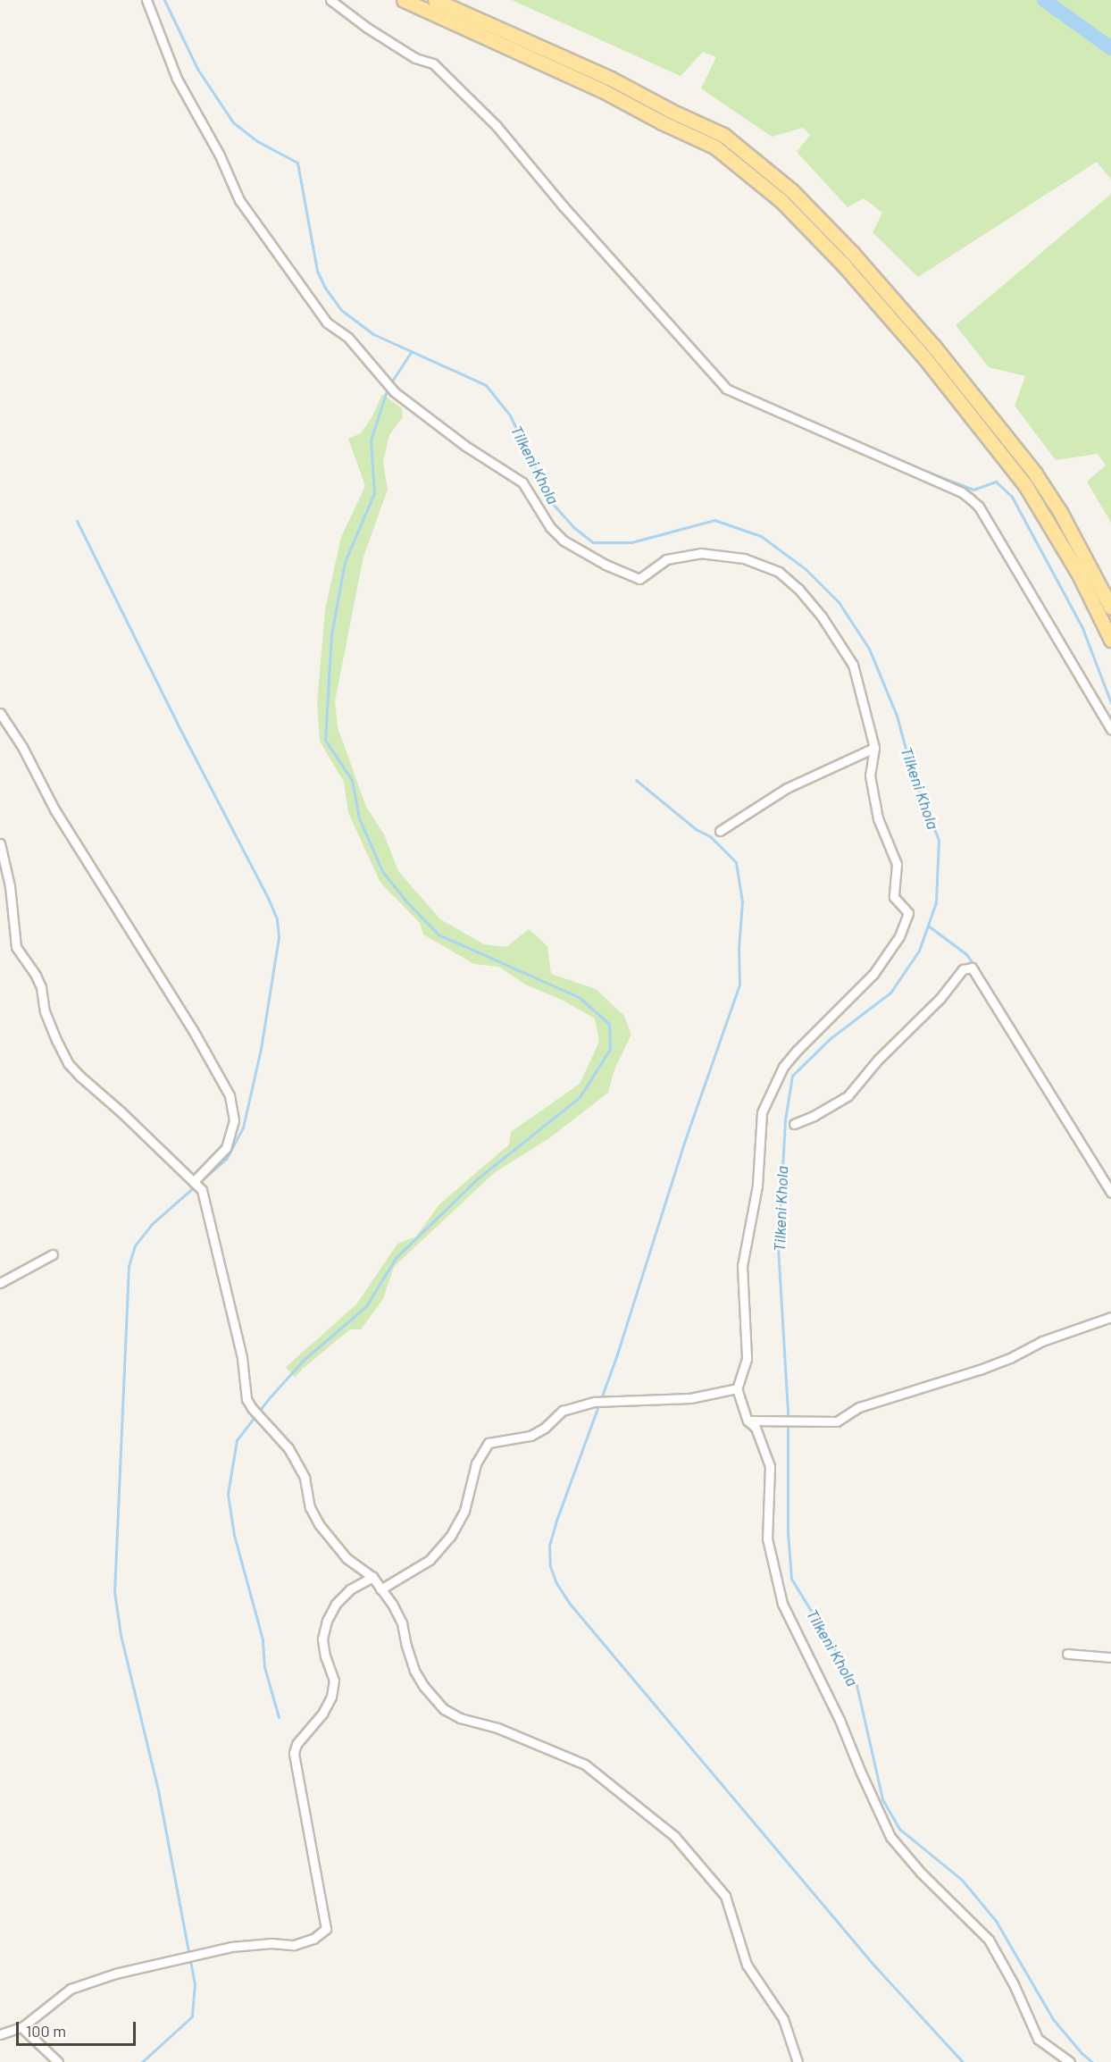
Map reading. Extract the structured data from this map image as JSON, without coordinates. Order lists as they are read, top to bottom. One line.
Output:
{"water":["Tilkeni Khola"],"scale_bar":"100 m"}
